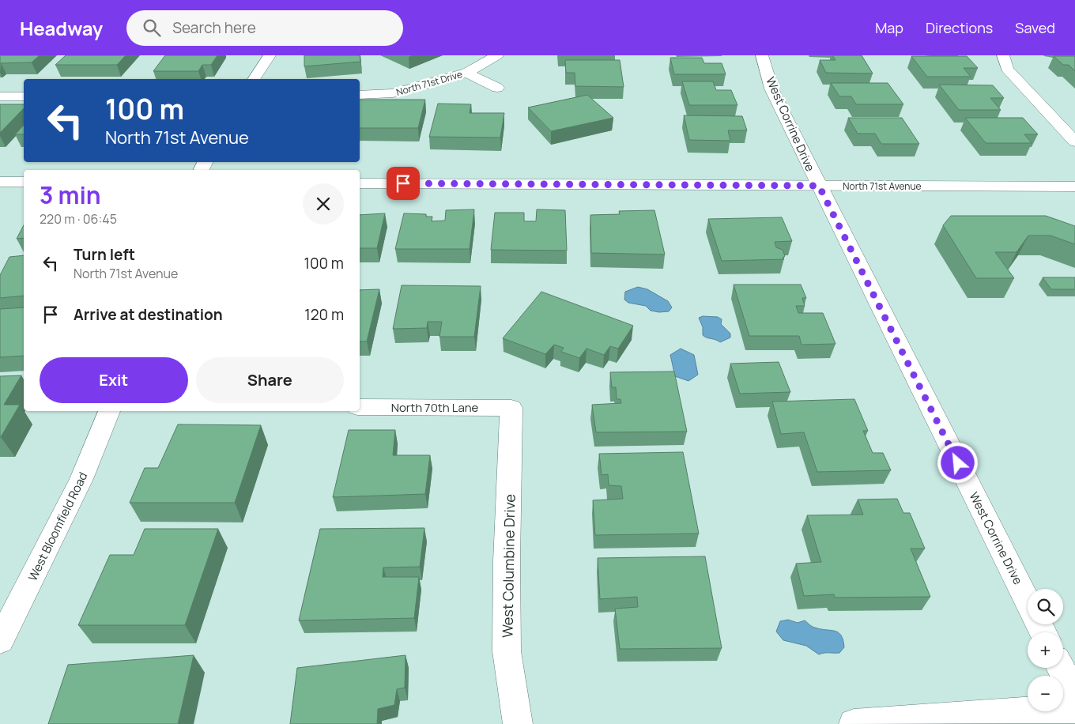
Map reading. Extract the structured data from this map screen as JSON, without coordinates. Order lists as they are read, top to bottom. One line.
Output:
{"streets":{"street":["North 71st Drive","West Corrine Drive","North 71st Avenue","North 70th Lane","West Bloomfield Road","West Columbine Drive"]},"crossings":[["West Corrine Drive","North 71st Avenue"],["North 70th Lane","West Columbine Drive"]],"page":{"header":"Headway","search":"Search here","nav":["Map","Directions","Saved"],"turn":["100 m","North 71st Avenue"],"heading":["3 min","220 m · 06:45"],"list":[{"name":"Turn left","note":"North 71st Avenue","value":"100 m"},{"name":"Arrive at destination","value":"120 m"}],"buttons":["Exit","Share"],"map_buttons":["+","−"]}}
